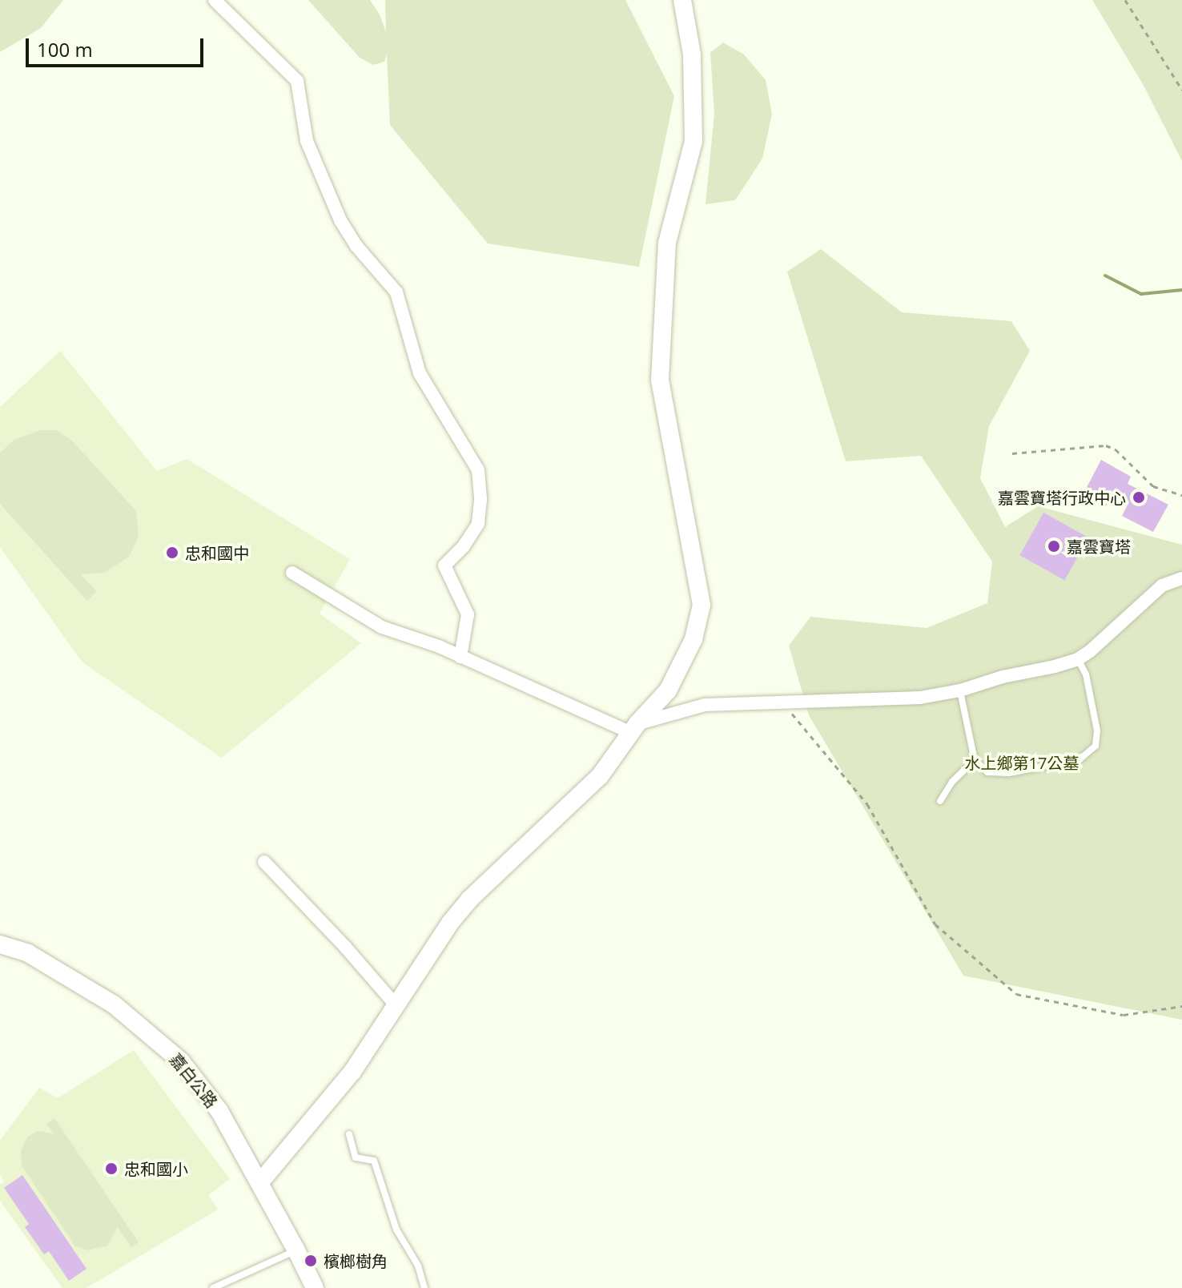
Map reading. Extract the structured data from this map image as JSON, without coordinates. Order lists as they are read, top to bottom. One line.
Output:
{"streets":{"street":["嘉白公路"]},"parks":["水上鄉第17公墓"],"places":["嘉雲寶塔行政中心","嘉雲寶塔","忠和國中","忠和國小","檳榔樹角"],"scale_bar":"100 m"}
